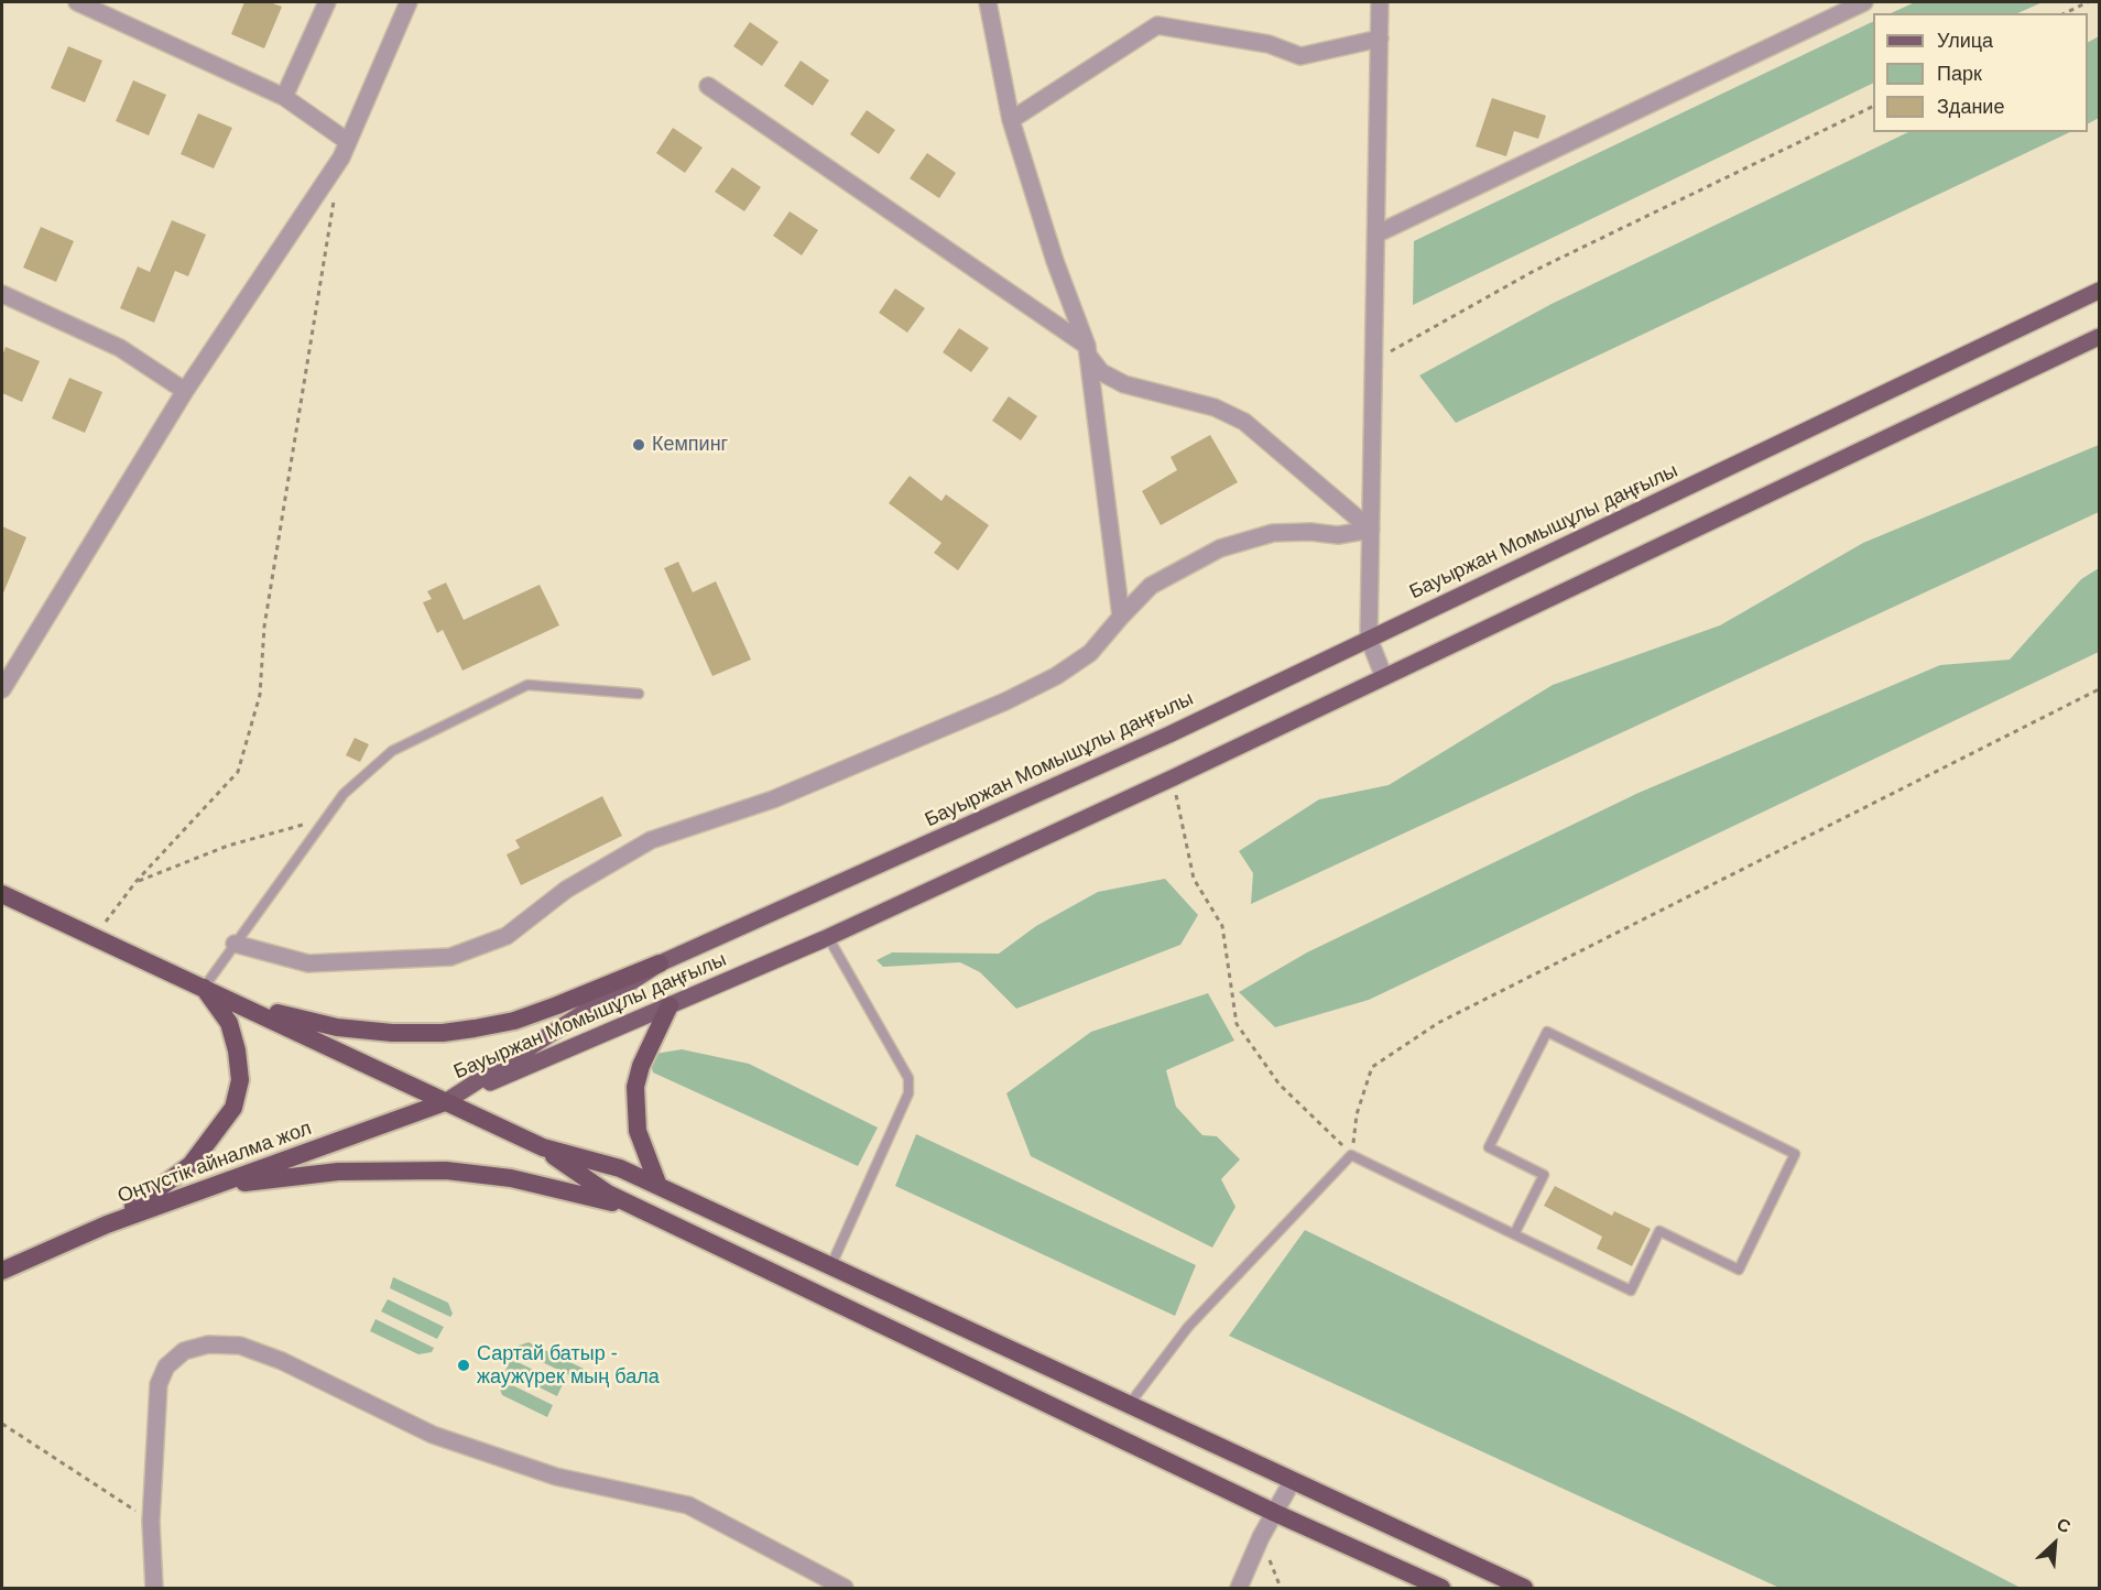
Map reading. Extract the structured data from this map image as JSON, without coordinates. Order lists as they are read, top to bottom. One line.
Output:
{"streets":{"highway":["Оңтүстік айналма жол"],"main road":["Бауыржан Момышұлы даңғылы"]},"crossings":[["Бауыржан Момышұлы даңғылы","Оңтүстік айналма жол"]],"places":["Кемпинг","Сартай батыр - жаужүрек мың бала"],"legend":["Улица","Парк","Здание"],"north":"top right"}
